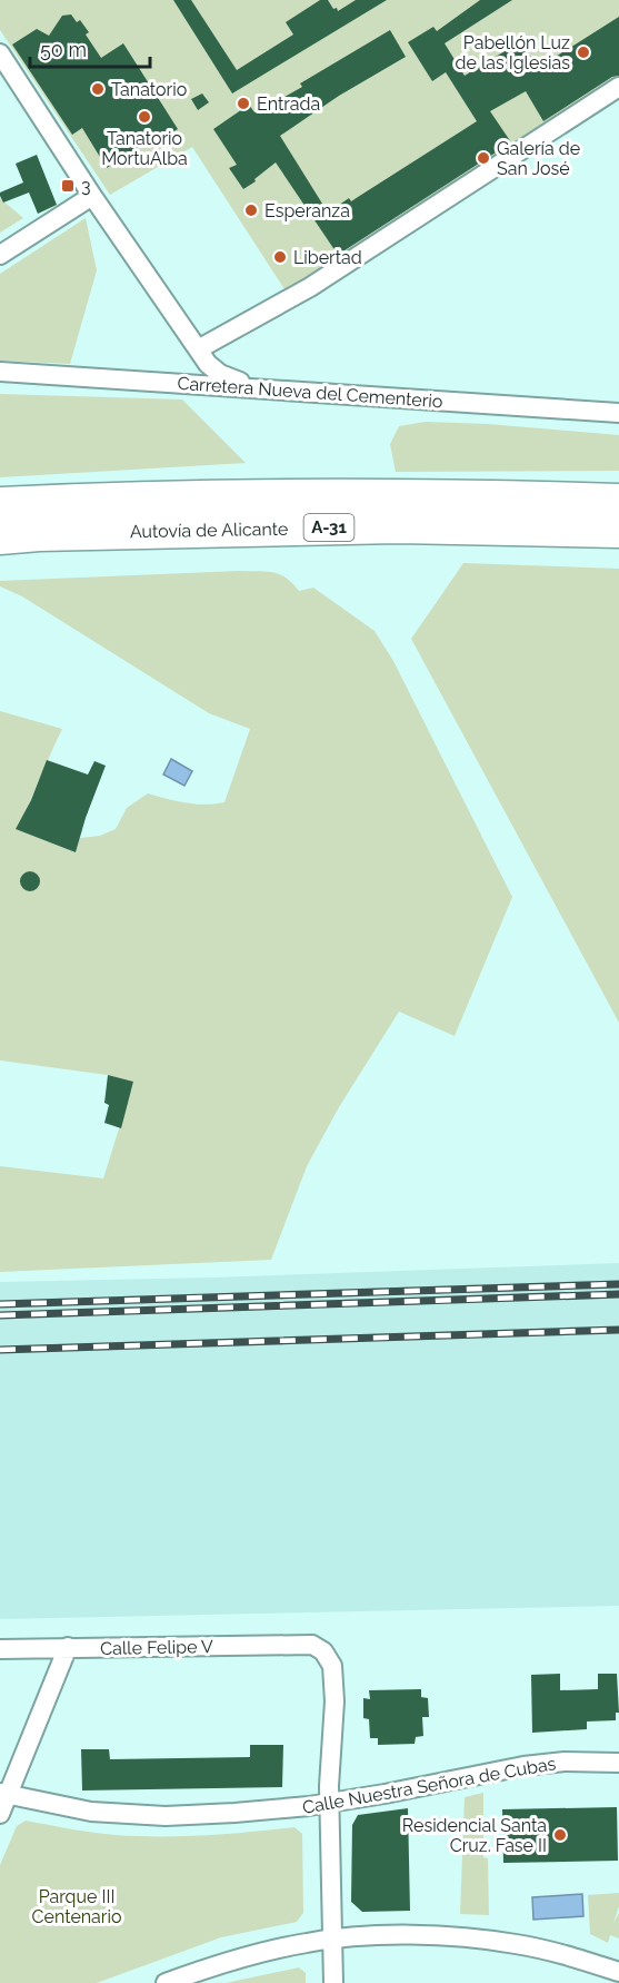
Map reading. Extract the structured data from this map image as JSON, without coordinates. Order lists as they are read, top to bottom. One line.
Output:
{"streets":{"highway":["A-31","Autovía de Alicante"],"street":["Carretera Nueva del Cementerio","Calle Felipe V","Calle Nuestra Señora de Cubas"]},"crossings":[["Calle Felipe V","Calle Nuestra Señora de Cubas"]],"parks":["Parque III Centenario"],"places":{"other":["Pabellón Luz de las Iglesias","Tanatorio","Entrada","Tanatorio MortuAlba","Galería de San José","Esperanza","Libertad","Residencial Santa Cruz. Fase II"],"transit":["3"]},"scale_bar":"50 m"}
